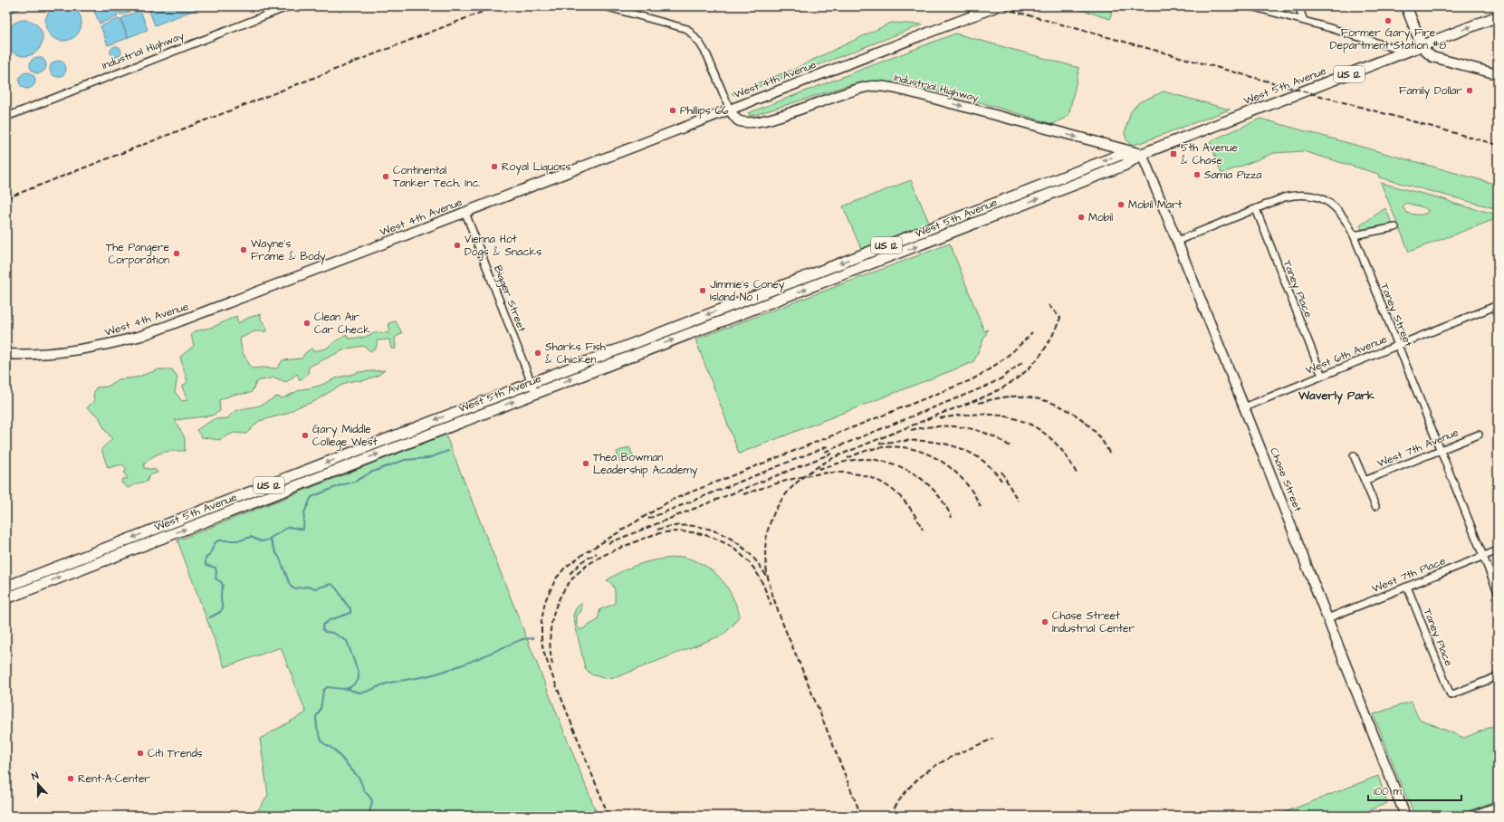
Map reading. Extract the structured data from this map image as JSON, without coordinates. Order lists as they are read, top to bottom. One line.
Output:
{"streets":{"main road":["US 12","West 5th Avenue"],"street":["Industrial Highway","West 4th Avenue","Taney Place","Bigger Street","Taney Street","West 6th Avenue","West 7th Avenue","Chase Street","West 7th Place"]},"crossings":[["Industrial Highway","West 4th Avenue"],["Industrial Highway","West 5th Avenue"],["Industrial Highway","Chase Street"],["West 4th Avenue","Bigger Street"],["West 5th Avenue","Bigger Street"],["West 5th Avenue","Chase Street"],["Taney Place","Taney Street"],["Taney Place","West 6th Avenue"],["Taney Place","West 7th Place"],["Taney Street","West 6th Avenue"],["Taney Street","West 7th Avenue"],["Taney Street","Chase Street"],["Taney Street","West 7th Place"],["West 6th Avenue","Chase Street"],["Chase Street","West 7th Place"]],"one_way":["Industrial Highway"],"districts":["Waverly Park"],"places":{"other":["Former Gary Fire Department Station #8","Family Dollar","Phillips 66","Royal Liquors","Samia Pizza","Continental Tanker Tech, Inc.","Mobil Mart","Mobil","Vienna Hot Dogs & Snacks","Wayne’s Frame & Body","The Pangere Corporation","Jimmie's Coney Island No 1","Clean Air Car Check","Sharks Fish & Chicken","Gary Middle College West","Thea Bowman Leadership Academy","Chase Street Industrial Center","Citi Trends","Rent-A-Center"],"transit":["5th Avenue & Chase"]},"scale_bar":"100 m","north":"top"}
